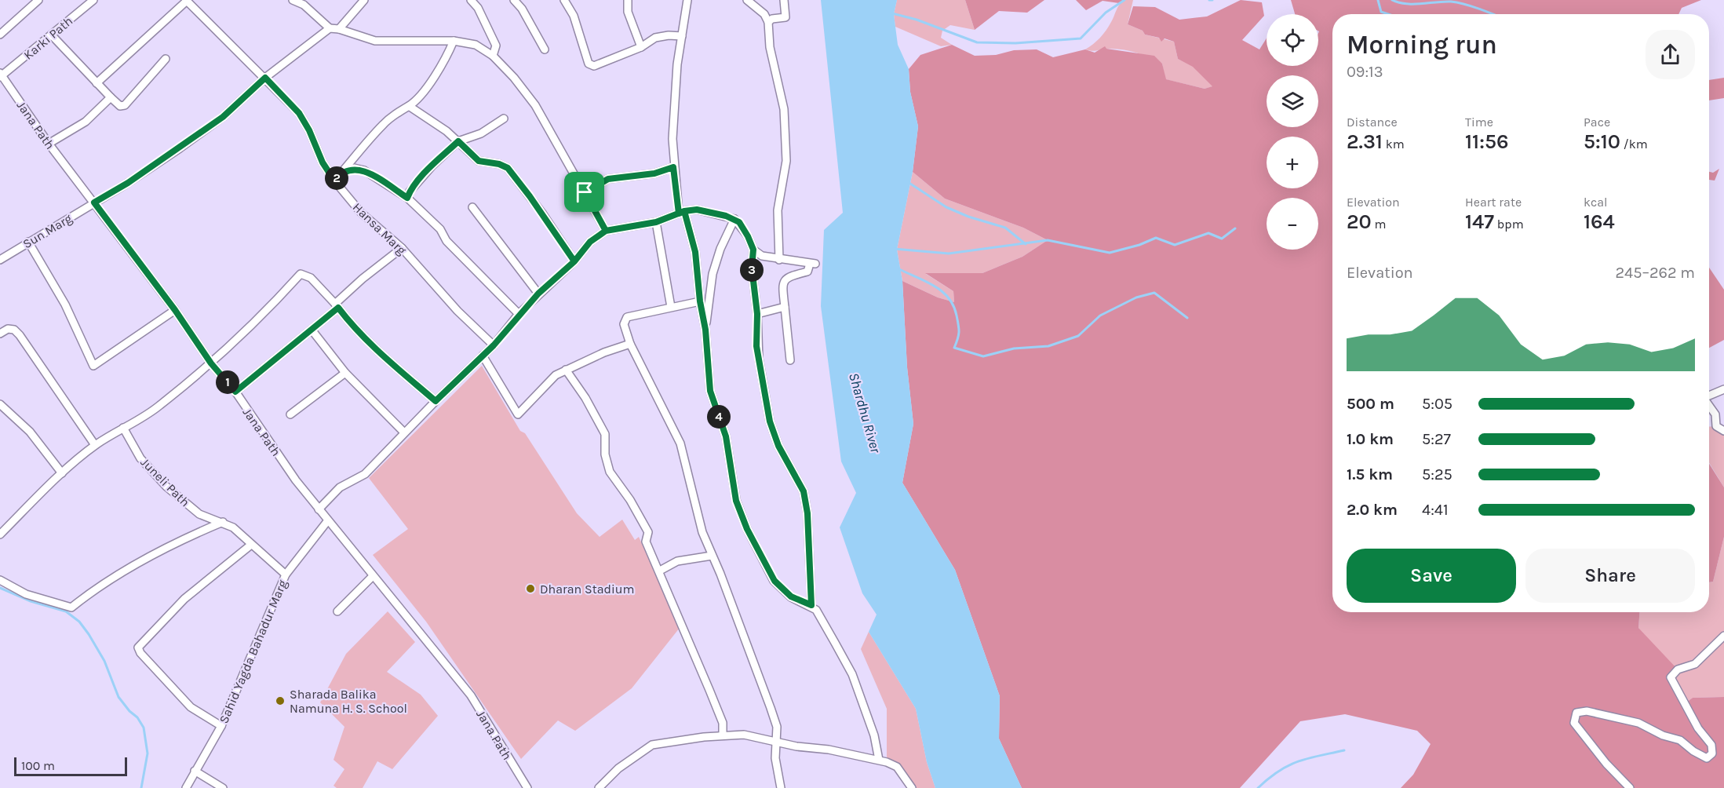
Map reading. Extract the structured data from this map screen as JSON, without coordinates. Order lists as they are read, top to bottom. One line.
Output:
{"streets":{"street":["Karki Path","Jana Path","Hansa Marg","Sun Marg","Juneli Path","Sahid Yagda Bahadur Marg"]},"crossings":[["Karki Path","Jana Path"],["Jana Path","Sun Marg"],["Jana Path","Sahid Yagda Bahadur Marg"],["Hansa Marg","Sun Marg"],["Juneli Path","Sahid Yagda Bahadur Marg"]],"water":["Shardhu River"],"places":["Dharan Stadium","Sharada Balika Namuna H. S. School"],"scale_bar":"100 m","page":{"map_buttons":["+","−"],"heading":["Morning run","09:13"],"stats":[["Distance","2.31 km"],["Time","11:56"],["Pace","5:10 /km"],["Elevation","20 m"],["Heart rate","147 bpm"],["kcal","164"]],"pins":["2","3","1","4"],"chart":["Elevation","245–262 m"],"list":[{"name":"500 m","note":"5:05"},{"name":"1.0 km","note":"5:27"},{"name":"1.5 km","note":"5:25"},{"name":"2.0 km","note":"4:41"}],"buttons":["Save","Share"],"scale":"100 m"}}
